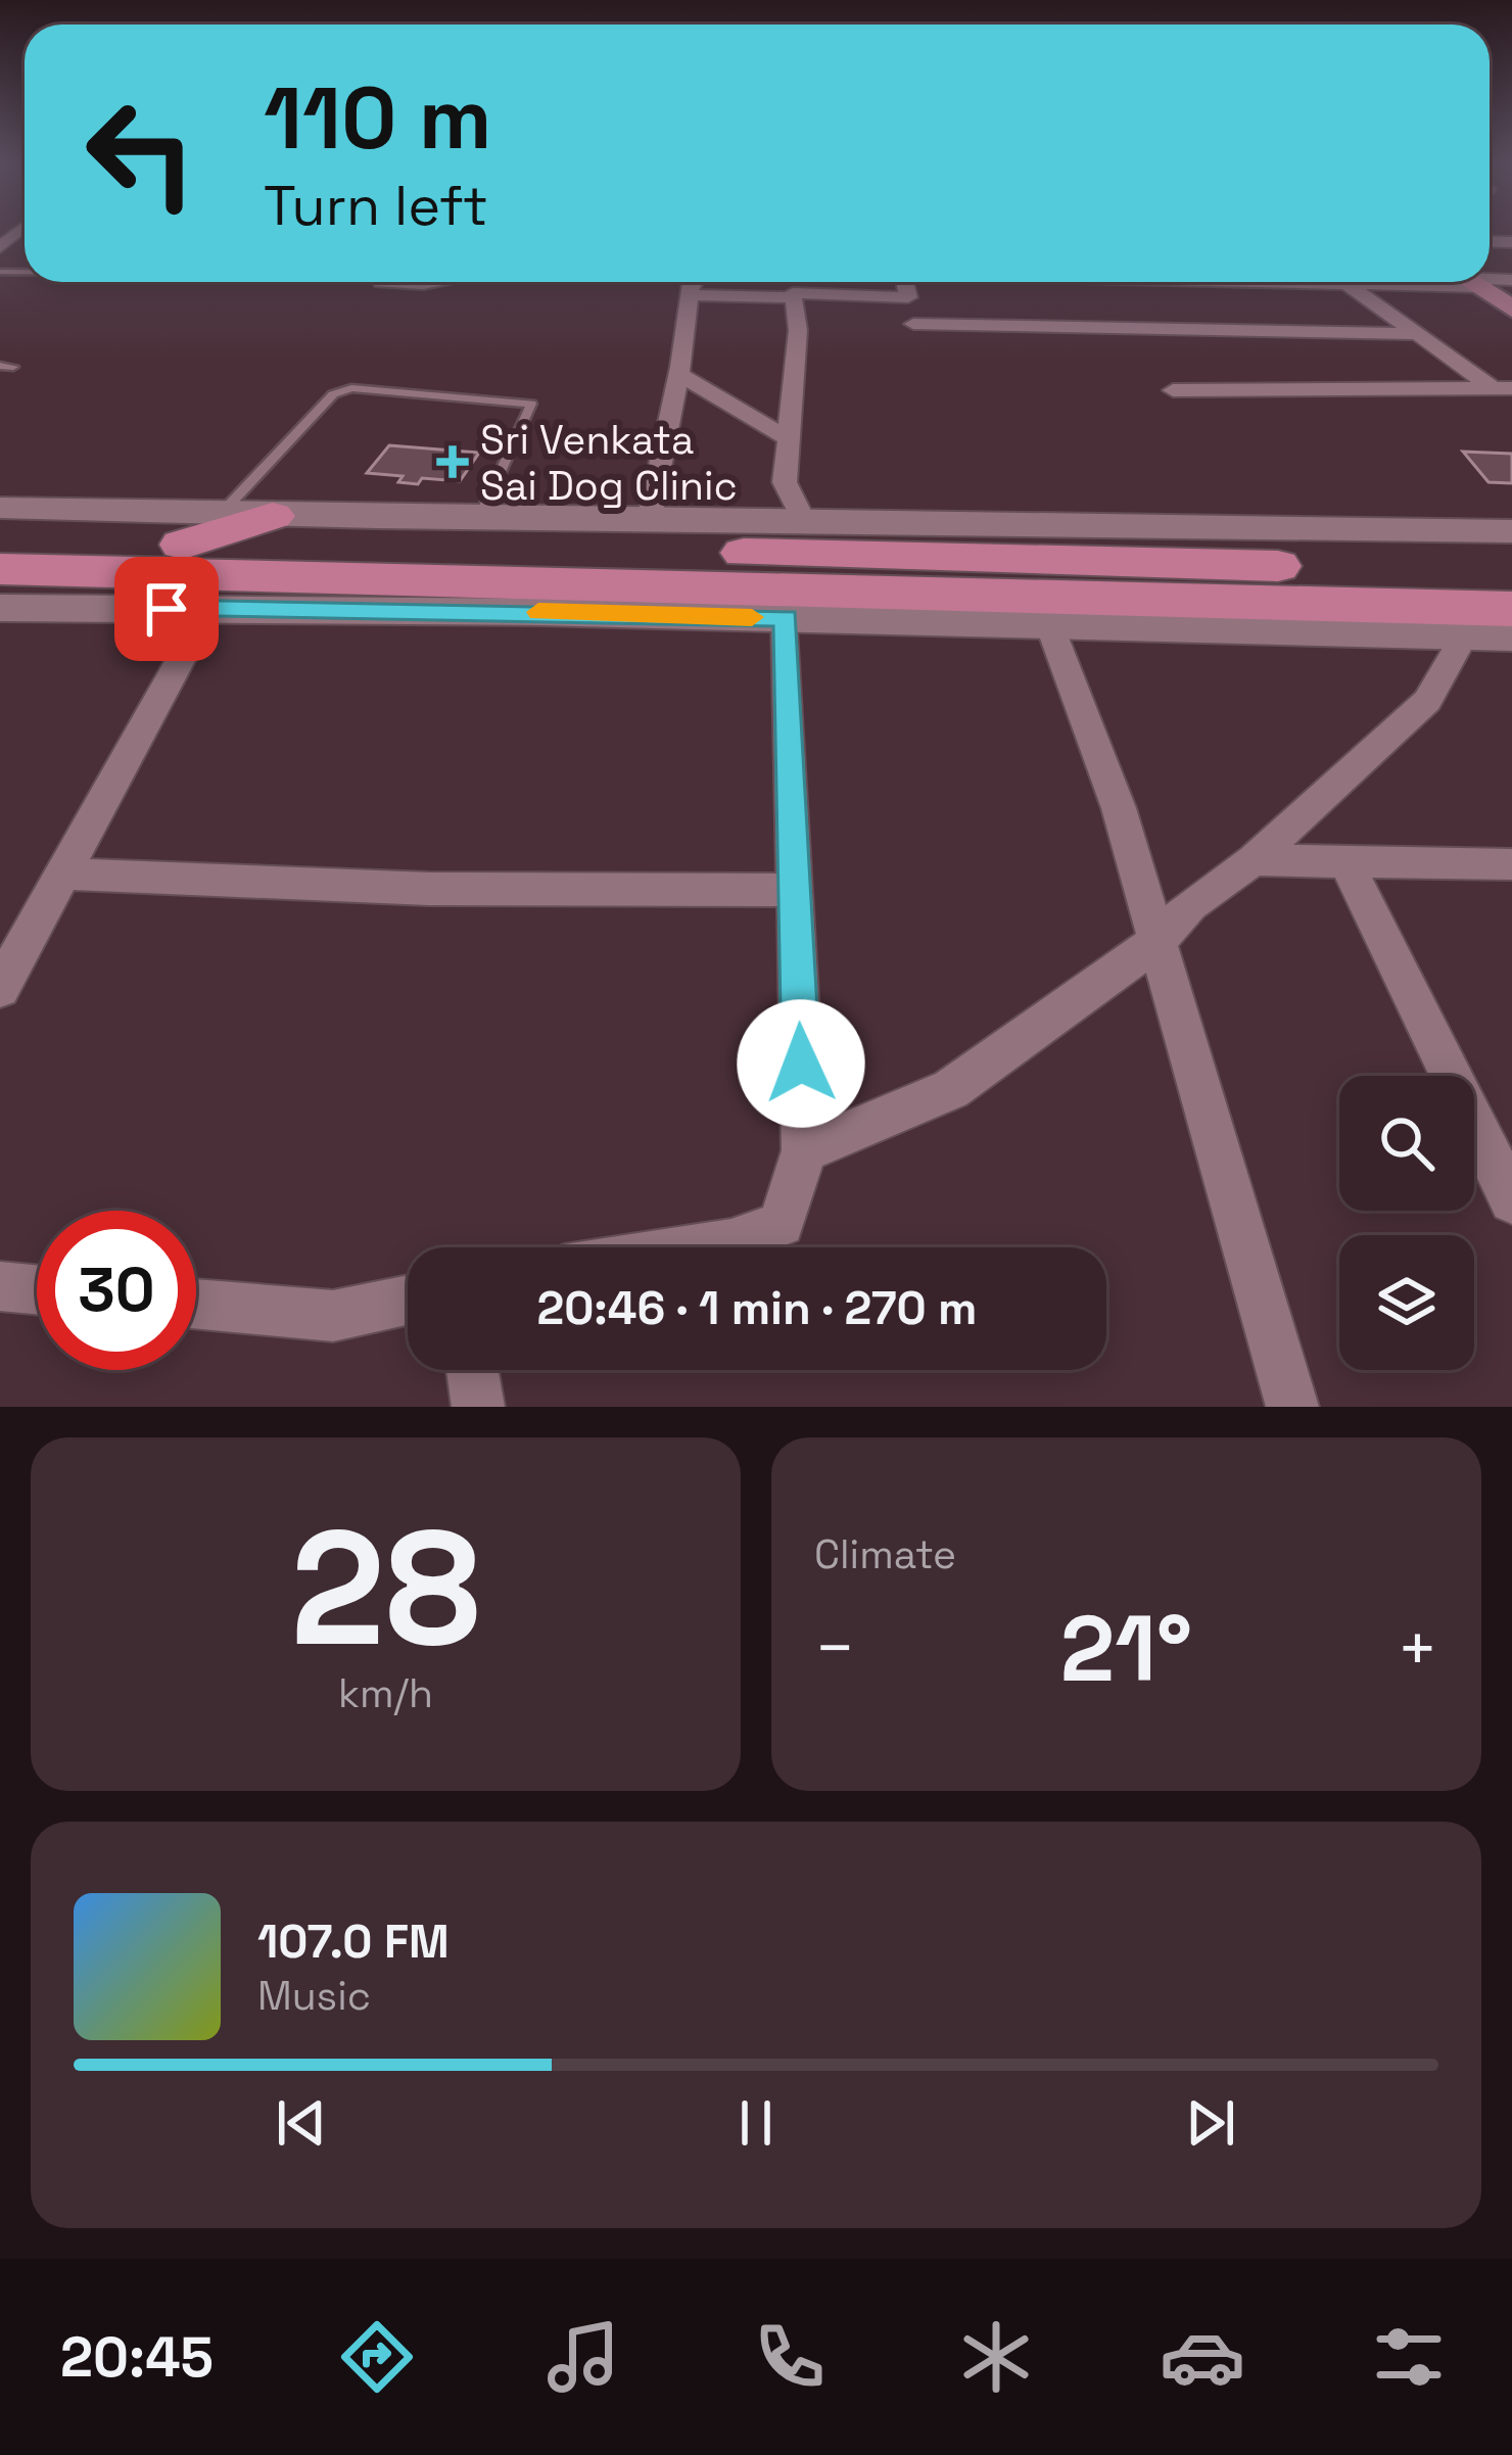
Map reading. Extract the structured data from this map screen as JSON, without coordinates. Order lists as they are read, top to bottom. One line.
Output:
{"places":{"health":["Sri Venkata Sai Dog Clinic"]},"page":{"turn":["110 m","Turn left"],"limit":"30","trip":"20:46 · 1 min · 270 m","tile":[["28","km/h"],"Climate"],"heat":["−","21°","+"],"song":["107.0 FM","Music"],"tabs":"20:45"}}
